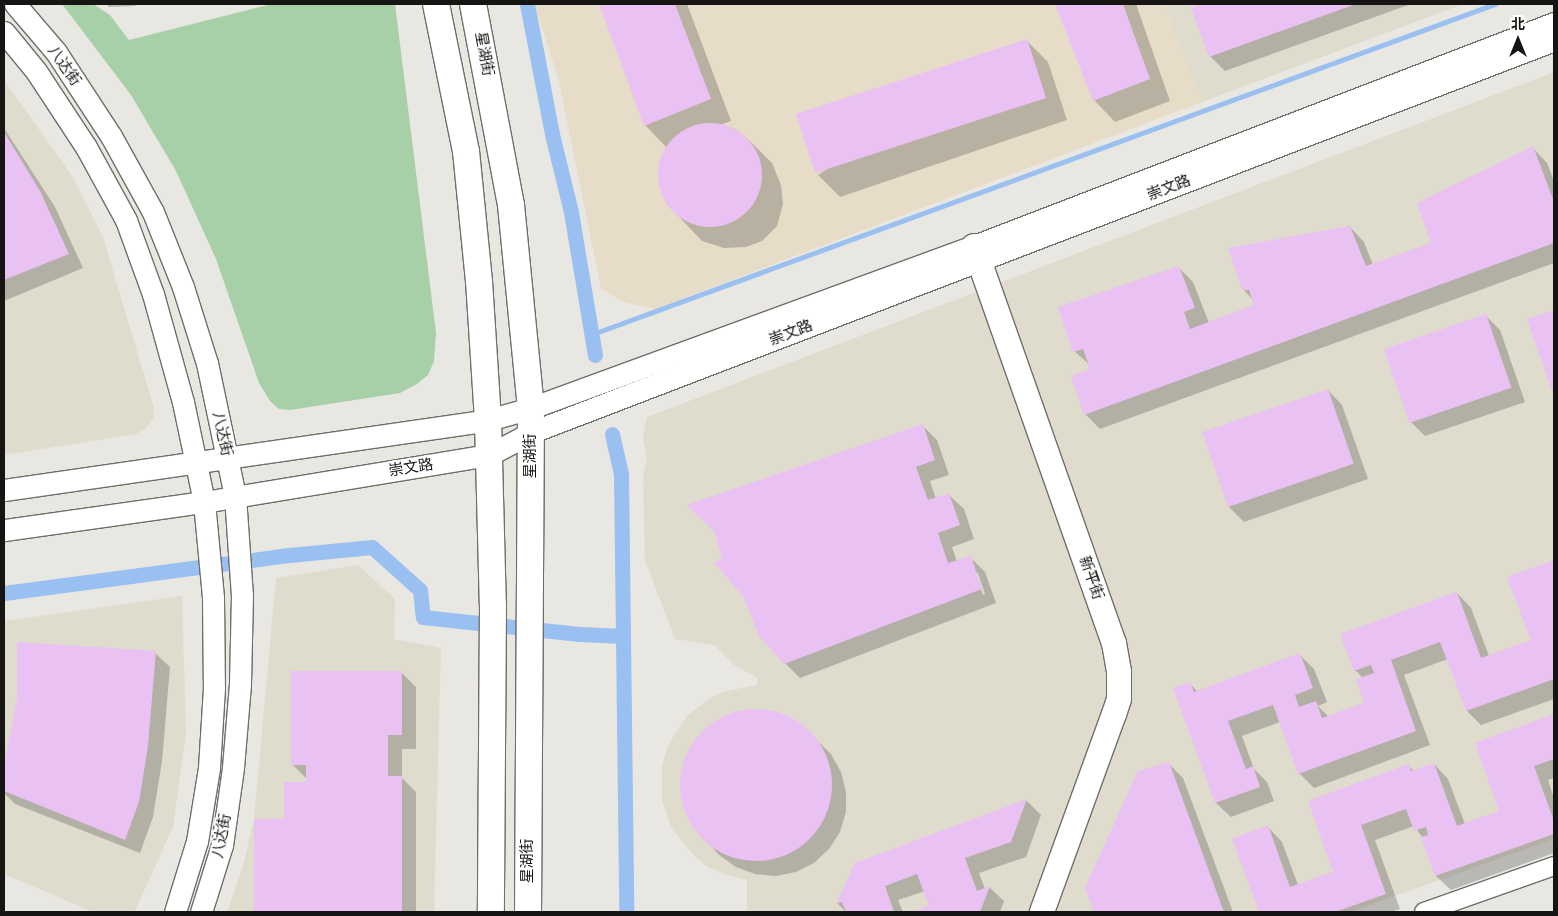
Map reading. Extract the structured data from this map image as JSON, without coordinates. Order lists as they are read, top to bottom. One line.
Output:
{"streets":{"main road":["星湖街","新平街"],"street":["八达街","崇文路"]},"crossings":[["星湖街","崇文路"],["八达街","崇文路"],["崇文路","新平街"]],"north":"top"}
